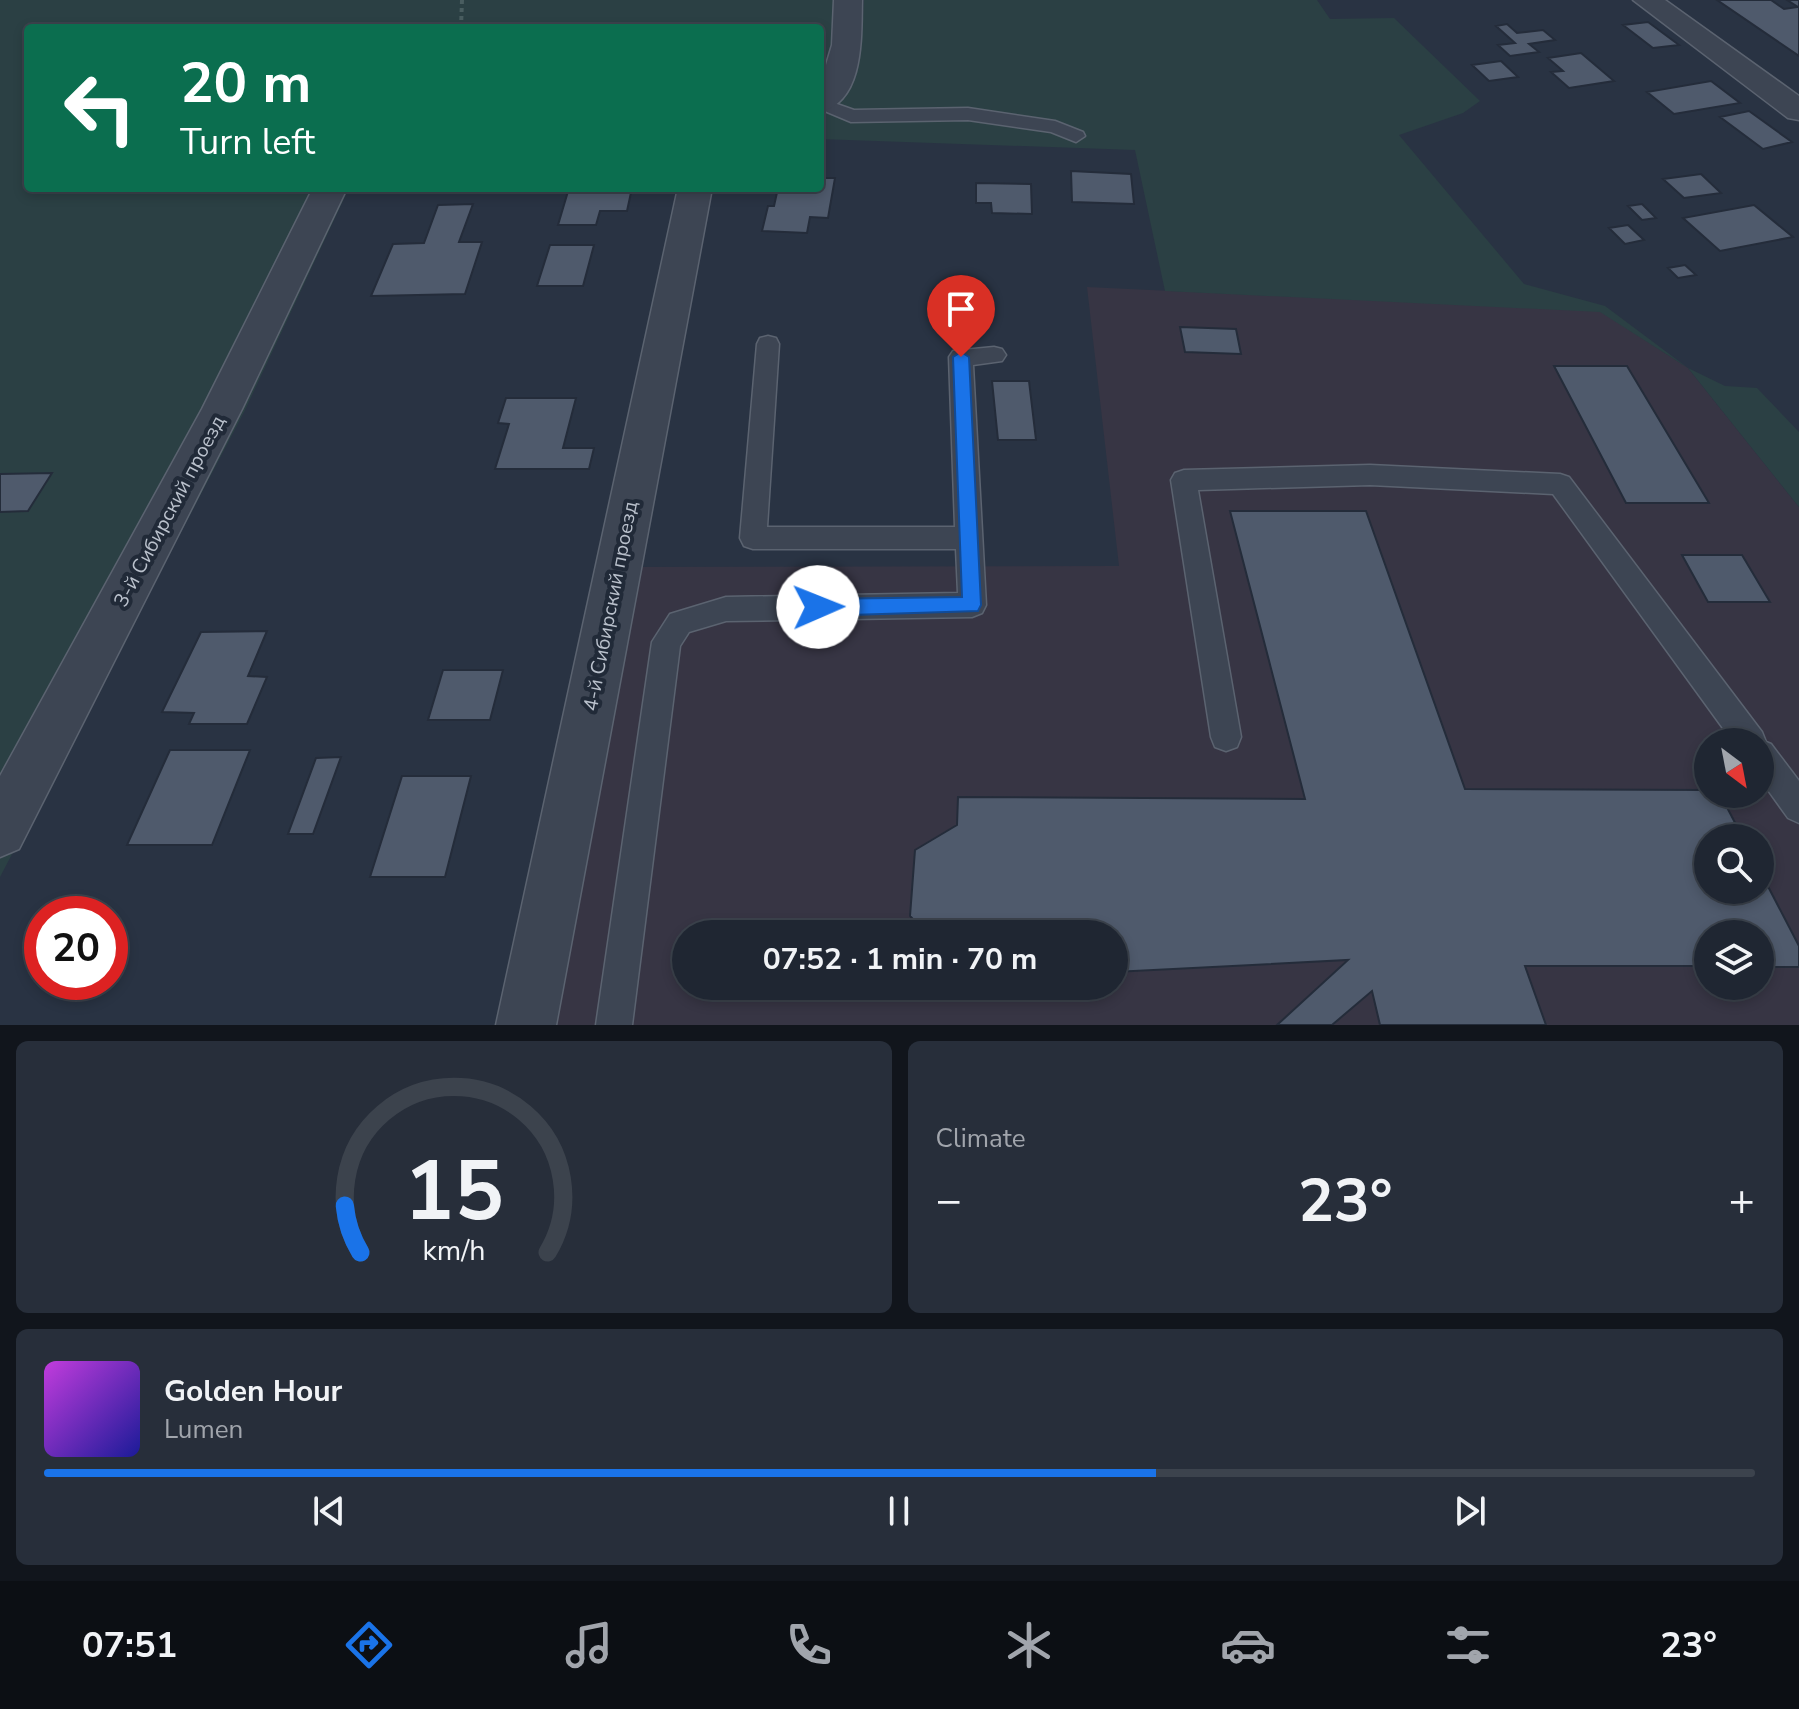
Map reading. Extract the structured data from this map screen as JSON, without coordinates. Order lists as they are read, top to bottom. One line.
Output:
{"streets":{"street":["3-й Сибирский проезд","4-й Сибирский проезд"]},"north":"bottom right","page":{"turn":["20 m","Turn left"],"limit":"20","trip":"07:52 · 1 min · 70 m","tile":"Climate","heat":["−","23°","+"],"song":["Golden Hour","Lumen"],"tabs":["07:51","23°"],"gauge":["15","km/h"]}}
